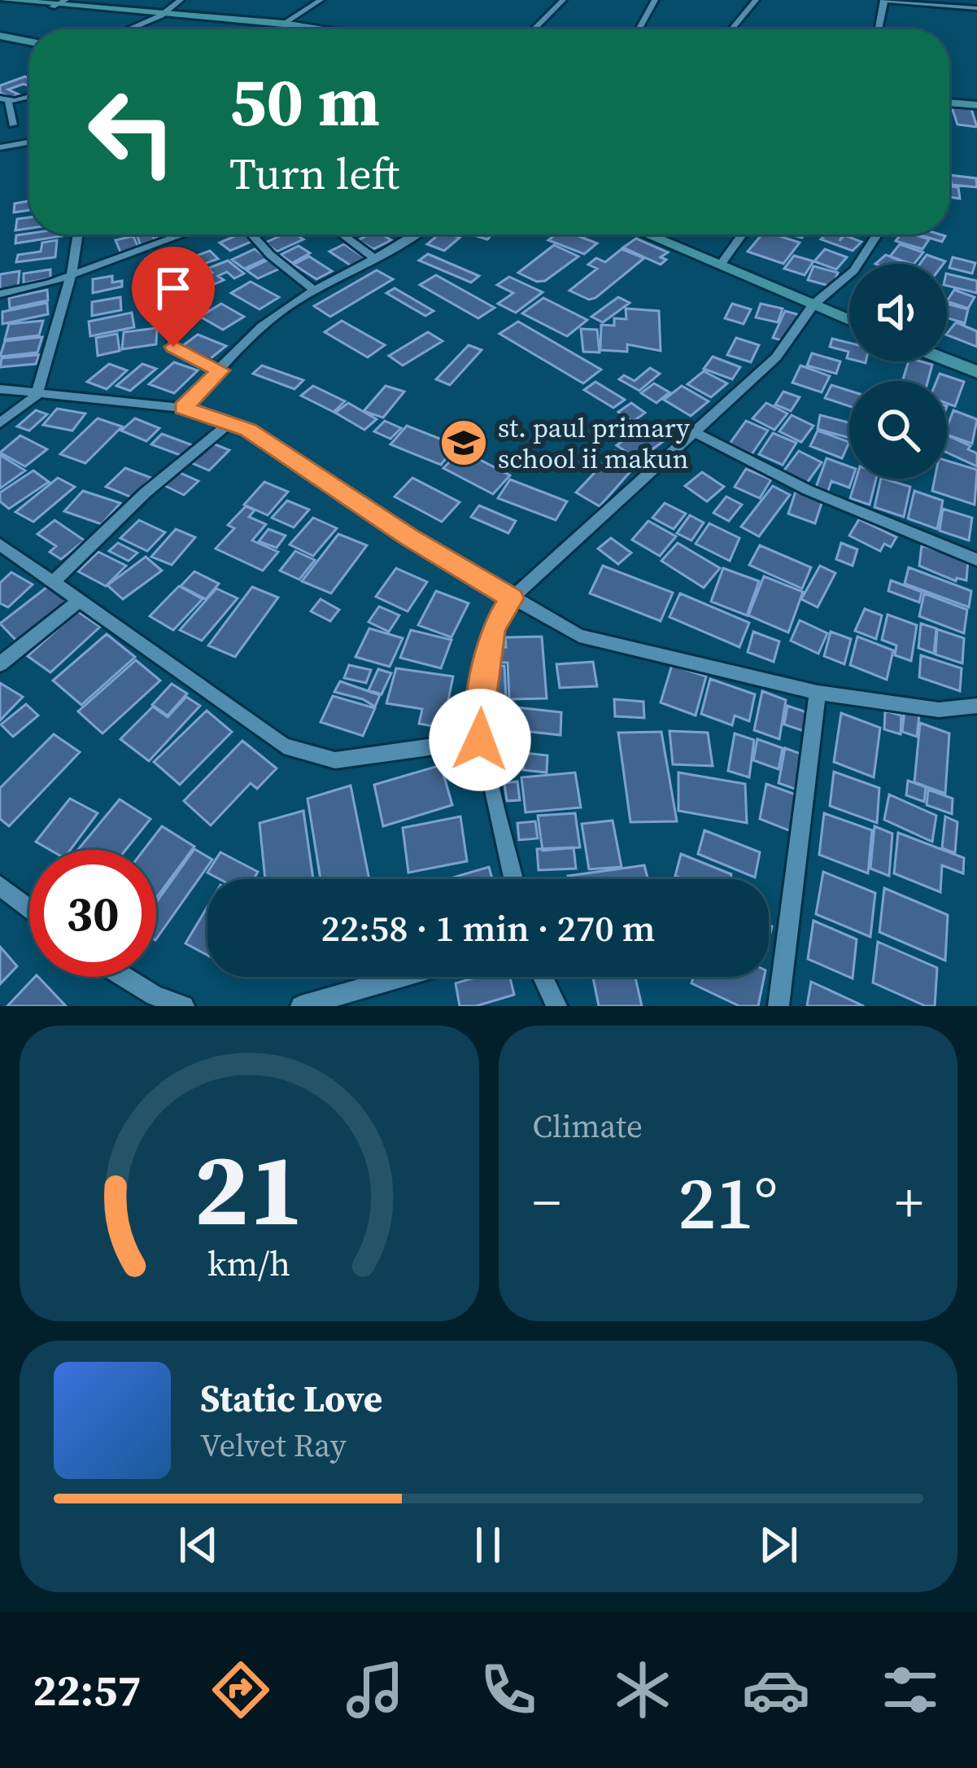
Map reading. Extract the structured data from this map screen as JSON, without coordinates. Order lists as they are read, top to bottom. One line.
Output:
{"places":{"school or university":["st. paul primary school ii makun"]},"page":{"turn":["50 m","Turn left"],"limit":"30","trip":"22:58 · 1 min · 270 m","tile":"Climate","heat":["−","21°","+"],"song":["Static Love","Velvet Ray"],"tabs":"22:57","gauge":["21","km/h"]}}
